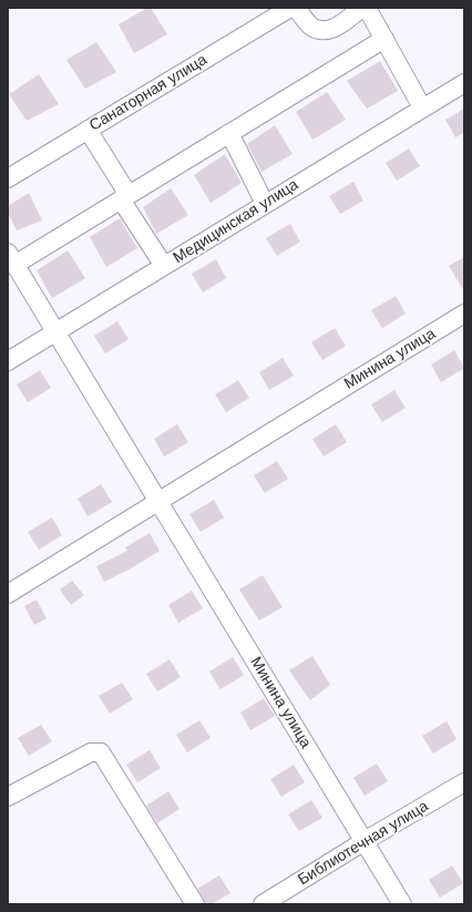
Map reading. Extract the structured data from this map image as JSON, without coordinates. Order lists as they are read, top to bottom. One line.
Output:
{"streets":{"street":["Санаторная улица","Медицинская улица","Минина улица","Библиотечная улица"]},"crossings":[["Медицинская улица","Минина улица"],["Минина улица","Библиотечная улица"]]}
